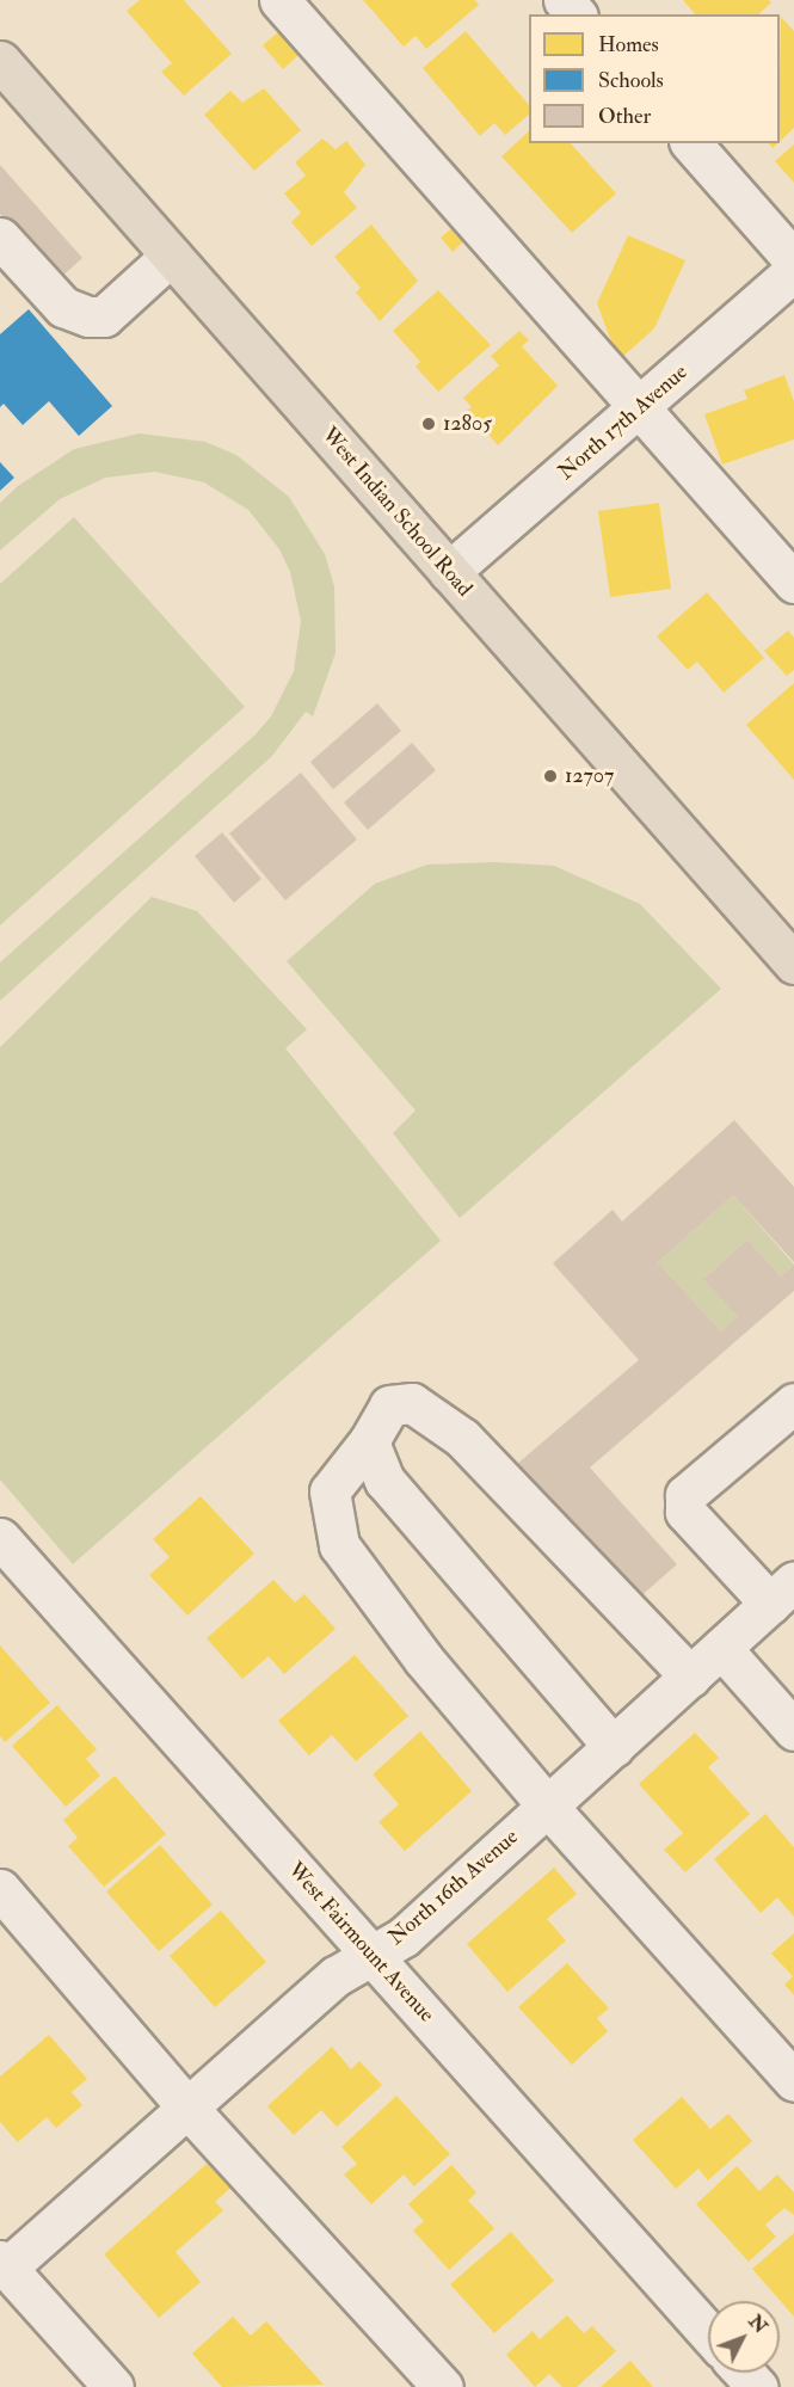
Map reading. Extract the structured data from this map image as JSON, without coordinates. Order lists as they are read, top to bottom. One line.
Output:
{"streets":{"main road":["West Indian School Road"],"street":["North 17th Avenue","North 16th Avenue","West Fairmount Avenue"]},"crossings":[["North 17th Avenue","West Indian School Road"],["North 16th Avenue","West Fairmount Avenue"]],"places":["12805","12707"],"legend":["Homes","Schools","Other"],"north":"top right"}
